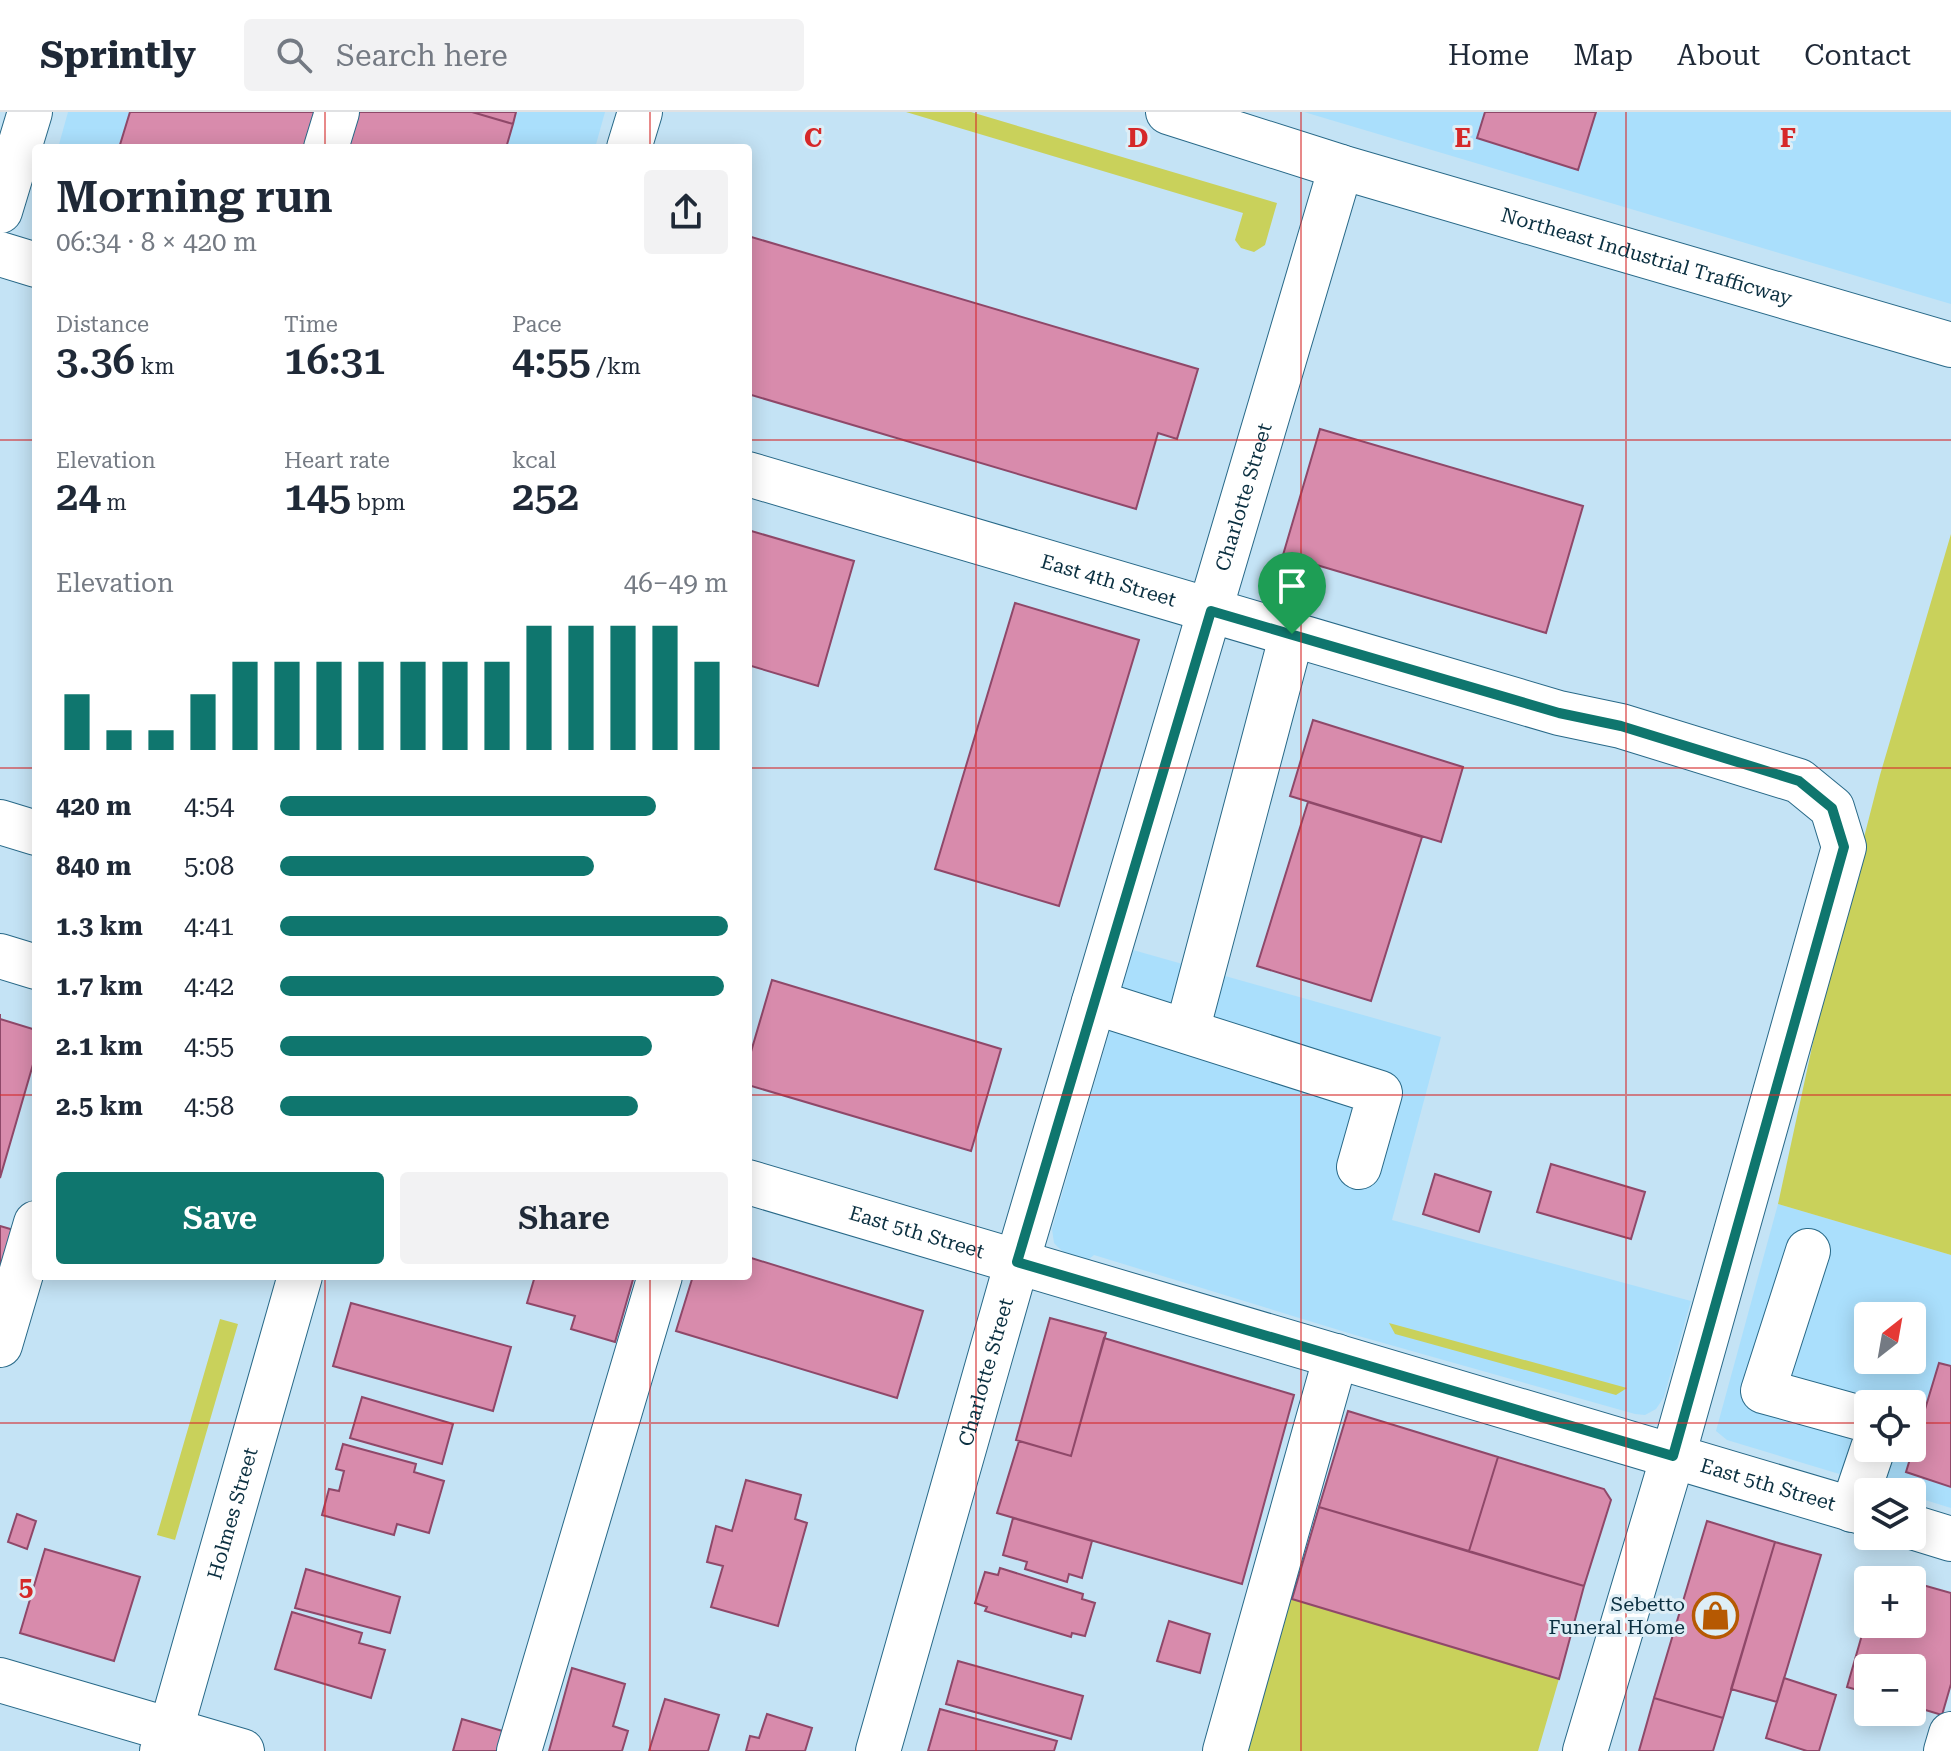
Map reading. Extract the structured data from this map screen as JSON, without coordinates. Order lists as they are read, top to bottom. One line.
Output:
{"streets":{"street":["Northeast Industrial Trafficway","Charlotte Street","East 4th Street","East 5th Street","Holmes Street"]},"crossings":[["Northeast Industrial Trafficway","Charlotte Street"],["Charlotte Street","East 4th Street"],["Charlotte Street","East 5th Street"],["East 4th Street","East 5th Street"]],"places":{"shop":["Sebetto Funeral Home"]},"north":"top right","page":{"header":"Sprintly","search":"Search here","nav":["Home","Map","About","Contact"],"heading":["Morning run","06:34 · 8 × 420 m"],"stats":[["Distance","3.36 km"],["Time","16:31"],["Pace","4:55 /km"],["Elevation","24 m"],["Heart rate","145 bpm"],["kcal","252"]],"chart":["Elevation","46–49 m"],"list":[{"name":"420 m","note":"4:54"},{"name":"840 m","note":"5:08"},{"name":"1.3 km","note":"4:41"},{"name":"1.7 km","note":"4:42"},{"name":"2.1 km","note":"4:55"},{"name":"2.5 km","note":"4:58"}],"buttons":["Save","Share"],"map_buttons":["+","−"]},"grid":{"columns":["C","D","E","F"],"rows":["5"]}}
